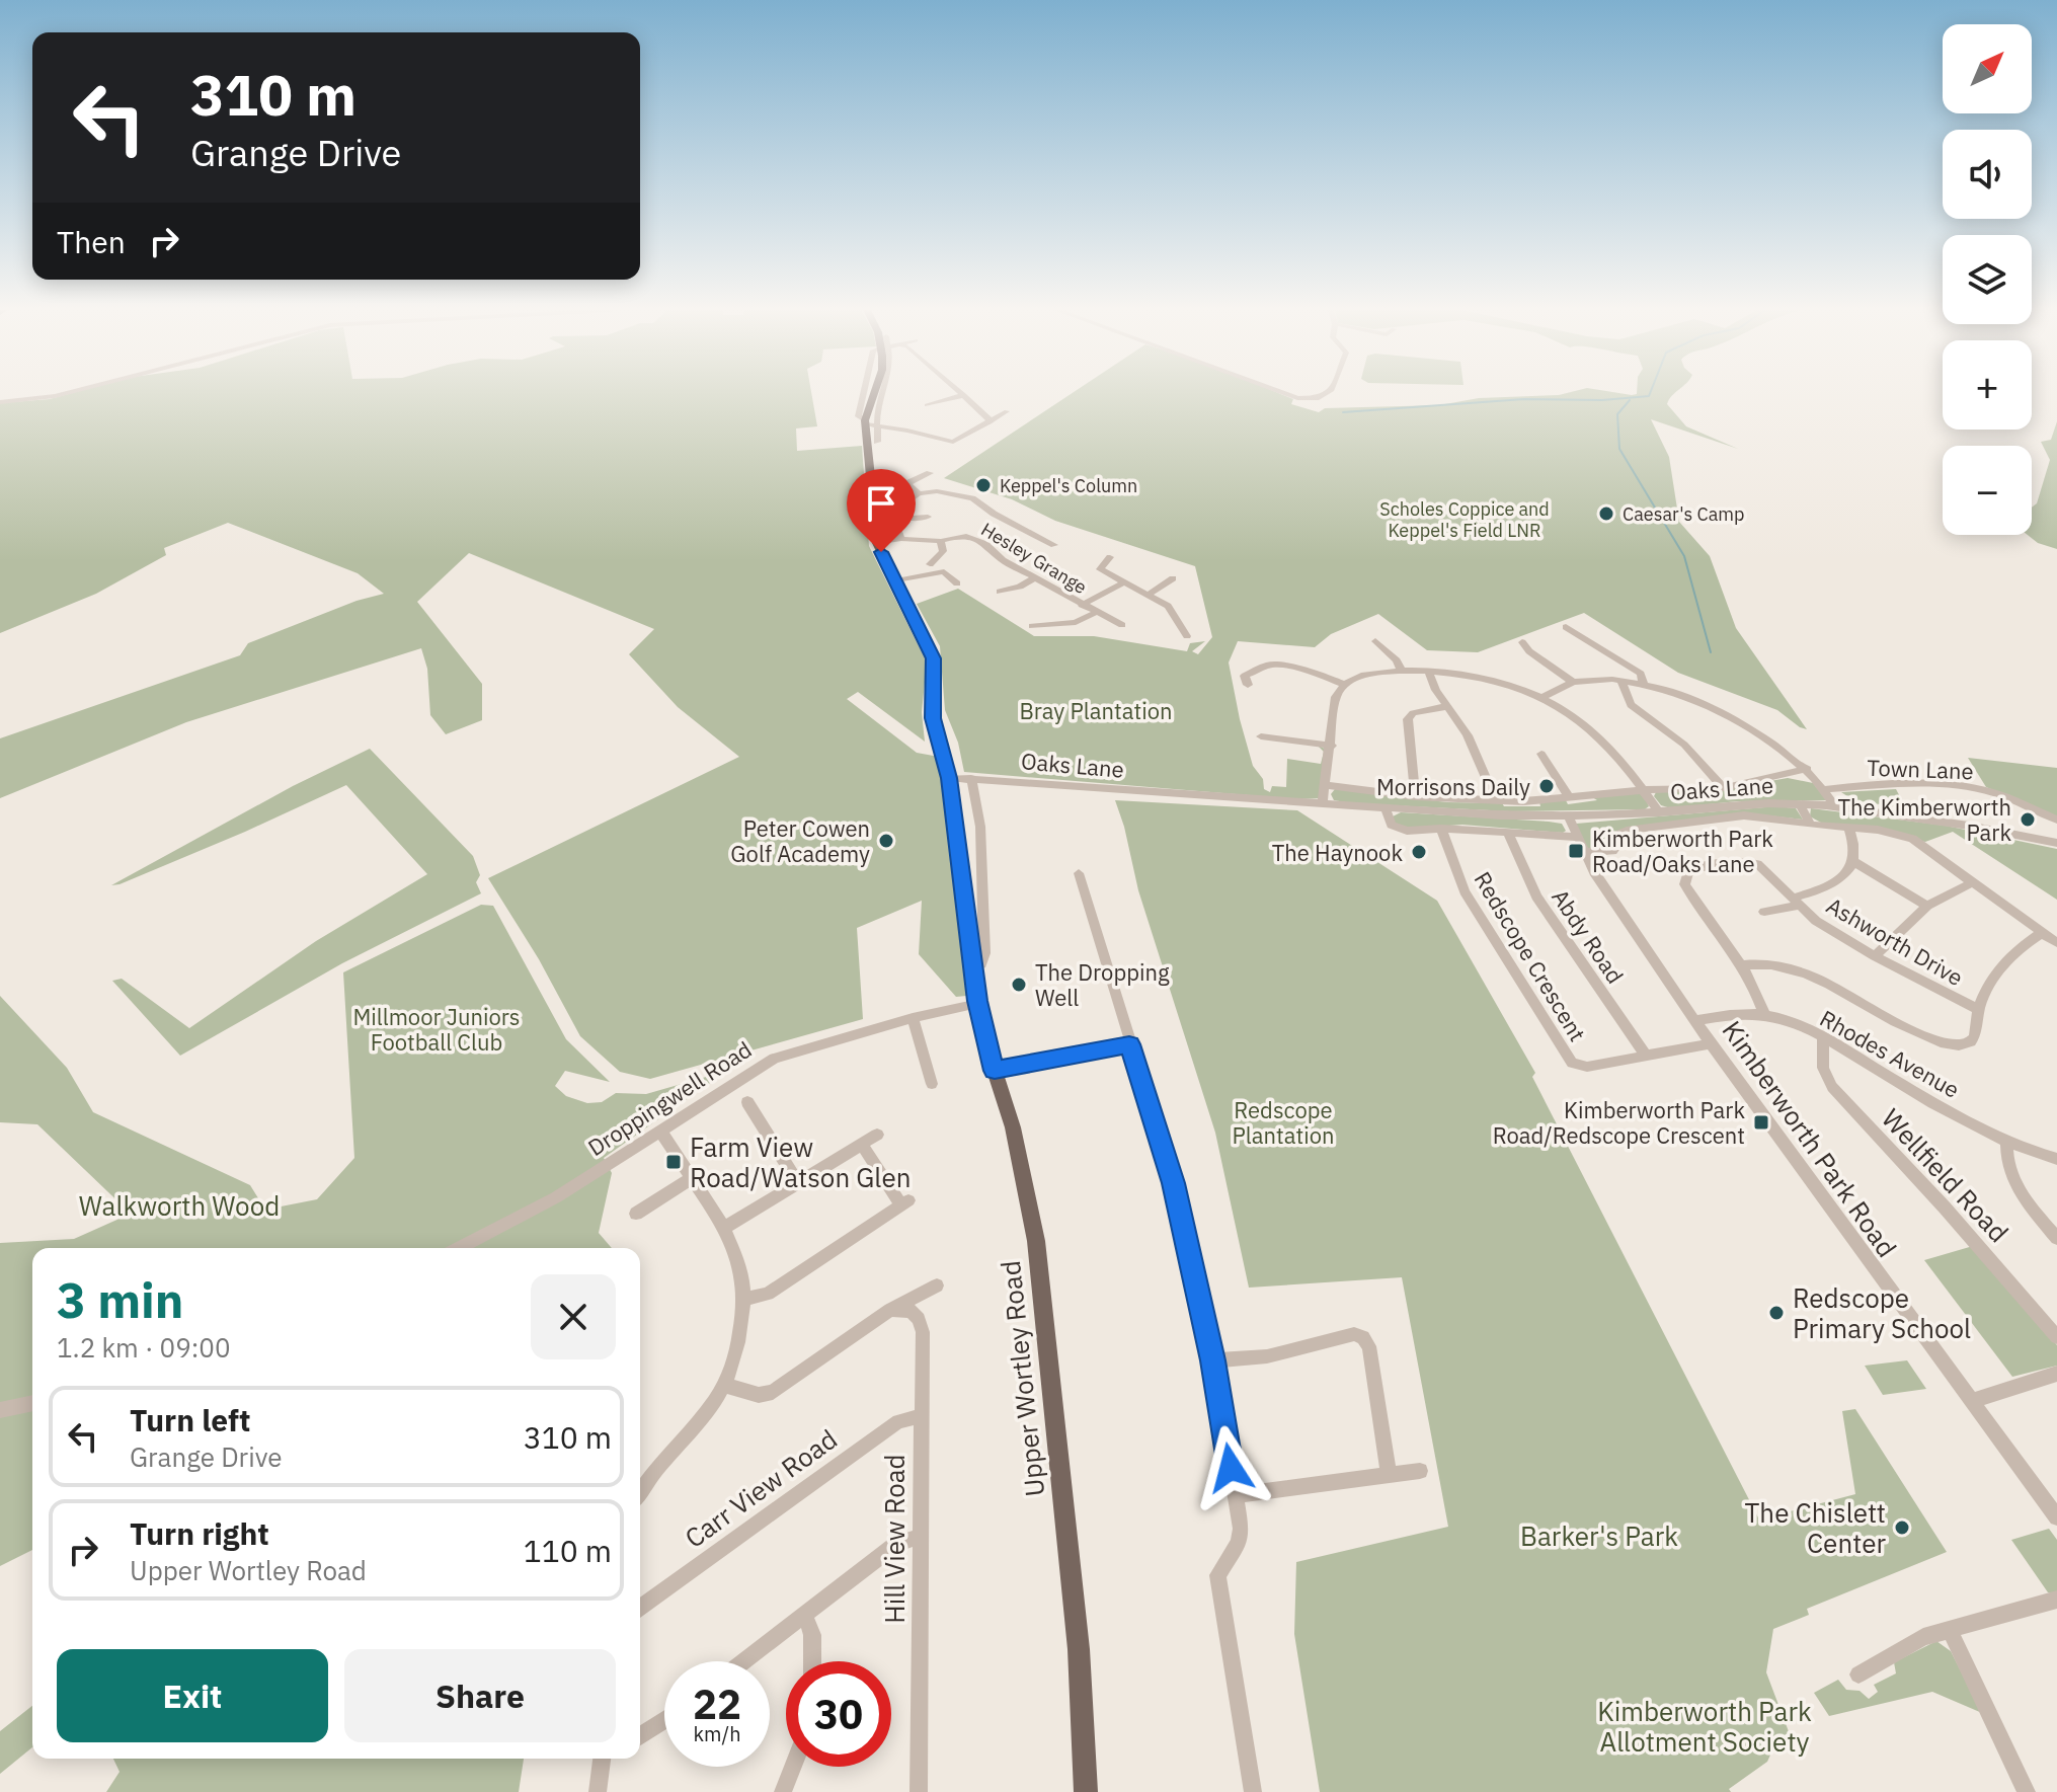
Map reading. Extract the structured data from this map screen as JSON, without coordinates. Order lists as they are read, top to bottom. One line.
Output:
{"streets":{"main road":["Upper Wortley Road"],"street":["Hesley Grange","Oaks Lane","Town Lane","Abdy Road","Ashworth Drive","Redscope Crescent","Rhodes Avenue","Droppingwell Road","Kimberworth Park Road","Wellfield Road","Carr View Road","Hill View Road"]},"crossings":[["Hesley Grange","Upper Wortley Road"],["Oaks Lane","Kimberworth Park Road"],["Oaks Lane","Upper Wortley Road"],["Abdy Road","Redscope Crescent"],["Ashworth Drive","Rhodes Avenue"],["Redscope Crescent","Kimberworth Park Road"],["Rhodes Avenue","Kimberworth Park Road"],["Rhodes Avenue","Wellfield Road"],["Droppingwell Road","Upper Wortley Road"],["Carr View Road","Hill View Road"]],"parks":["Scholes Coppice and Keppel's Field LNR","Bray Plantation","Millmoor Juniors Football Club","Redscope Plantation","Walkworth Wood","Barker's Park","Kimberworth Park Allotment Society"],"places":{"other":["Keppel's Column","Caesar's Camp","Morrisons Daily","The Kimberworth Park","Peter Cowen Golf Academy","The Haynook","The Dropping Well","Redscope Primary School","The Chislett Center"],"transit":["Kimberworth Park Road/Oaks Lane","Kimberworth Park Road/Redscope Crescent","Farm View Road/Watson Glen"]},"north":"top right","page":{"map_buttons":["+","−"],"turn":["310 m","Grange Drive"],"then":"Then","heading":["3 min","1.2 km · 09:00"],"list":[{"name":"Turn left","note":"Grange Drive","value":"310 m"},{"name":"Turn right","note":"Upper Wortley Road","value":"110 m"}],"buttons":["Exit","Share"],"speed":"22 km/h","limit":"30"}}
